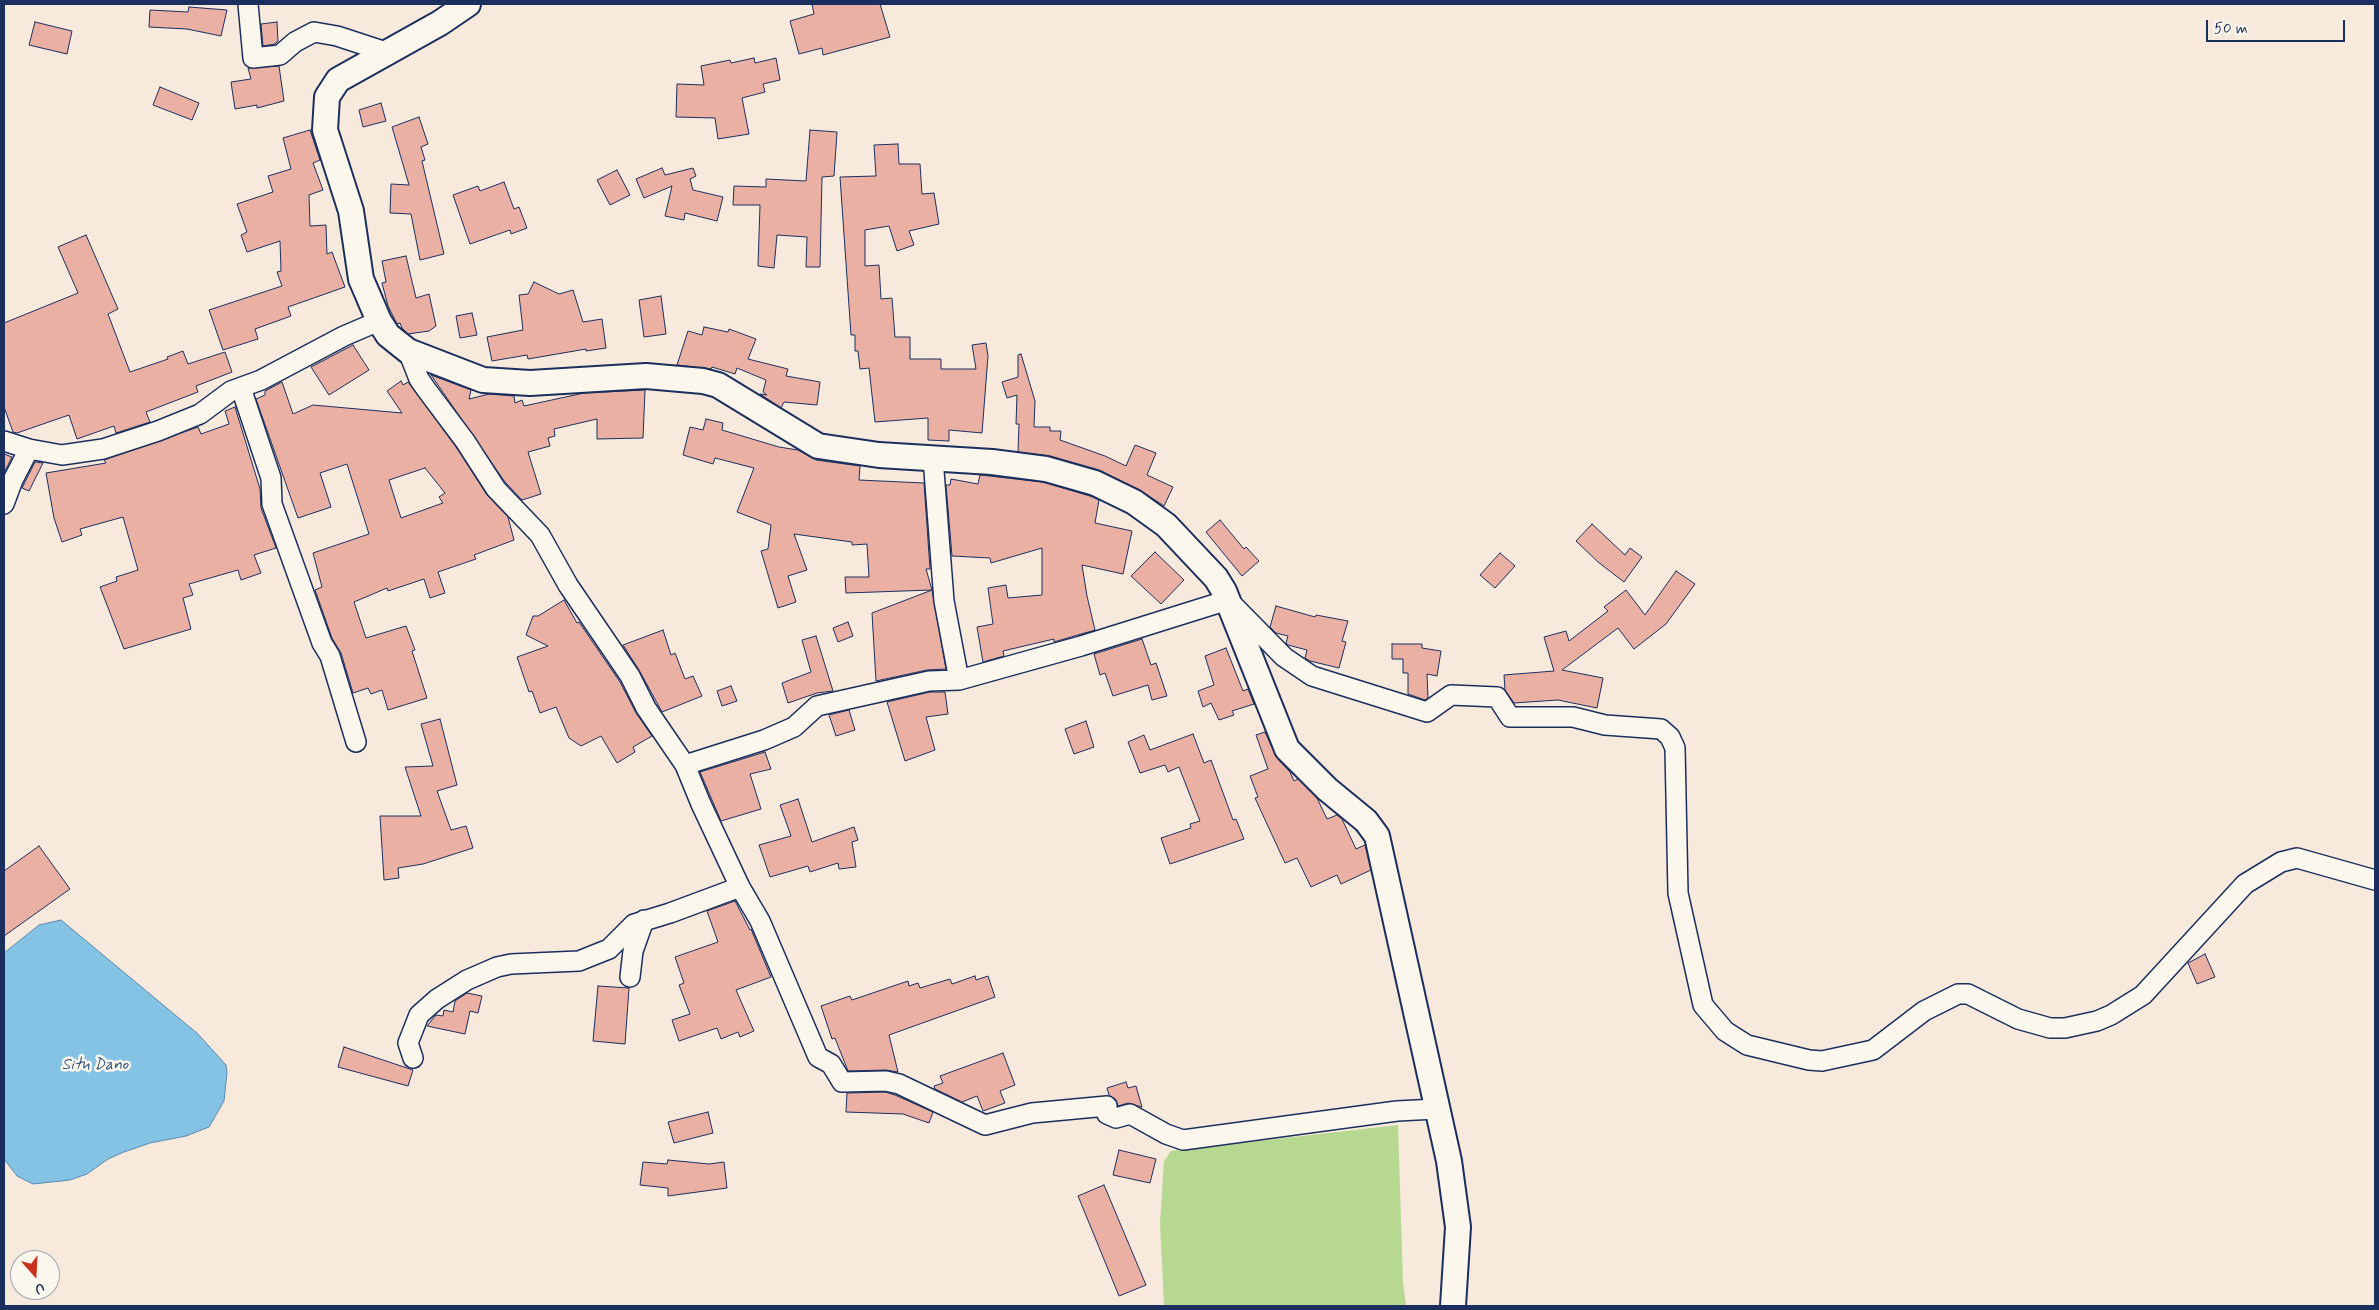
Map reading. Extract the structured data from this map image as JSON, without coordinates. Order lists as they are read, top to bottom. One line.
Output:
{"water":["Situ Dano"],"scale_bar":"50 m","north":"bottom"}
